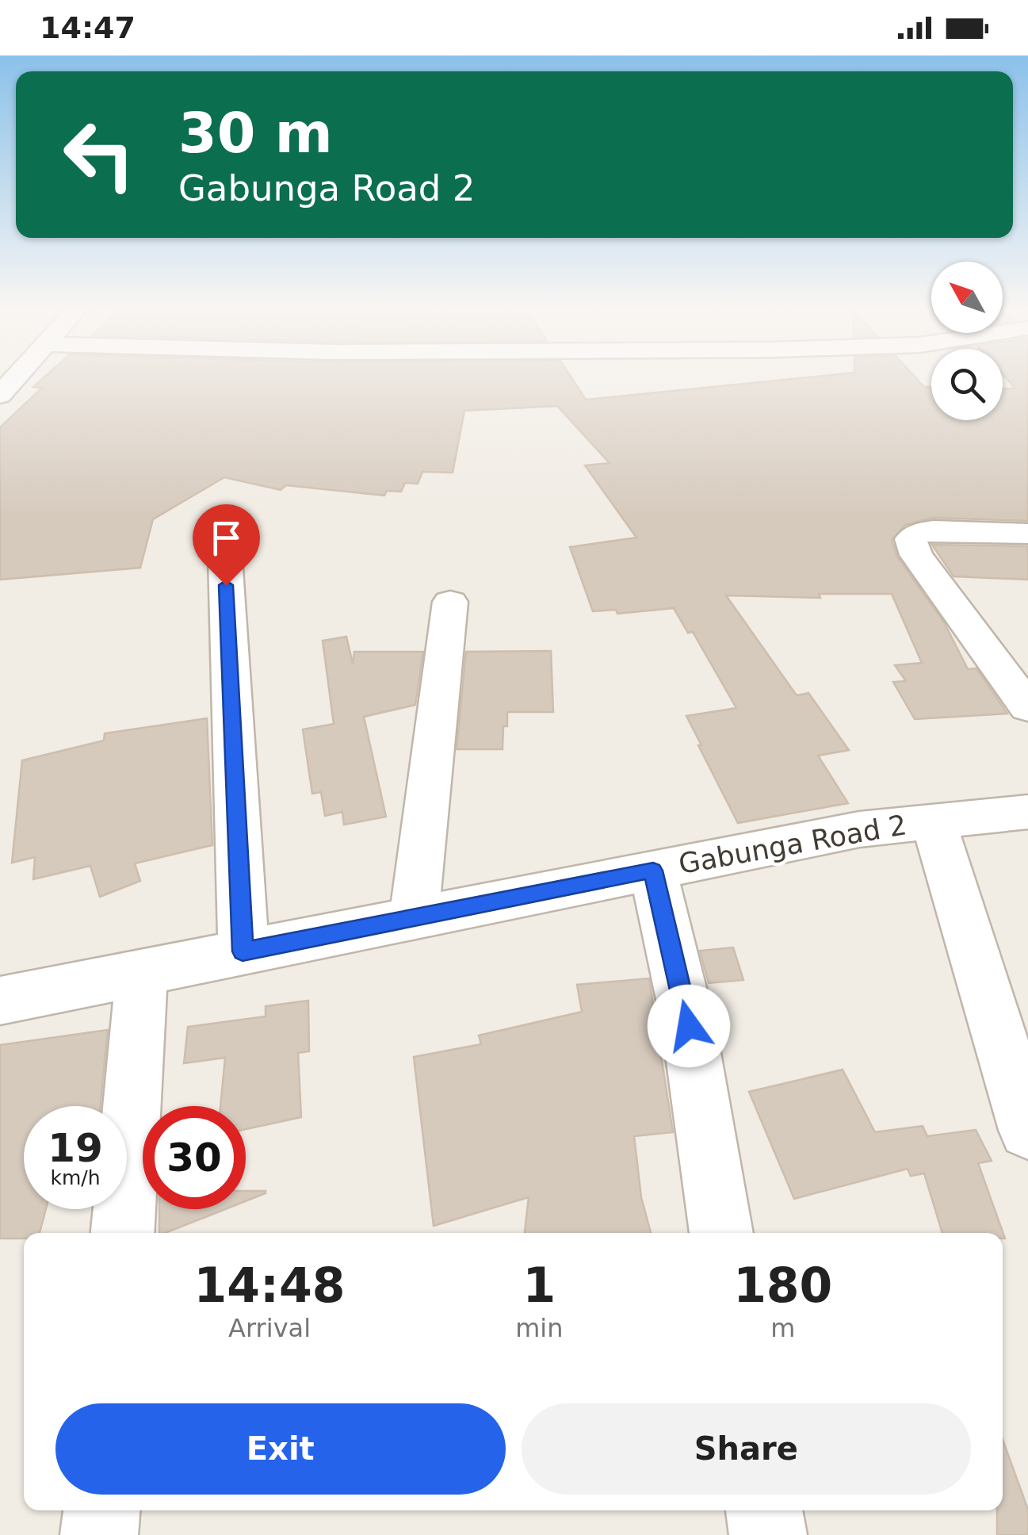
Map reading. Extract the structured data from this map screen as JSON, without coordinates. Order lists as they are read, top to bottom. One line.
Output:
{"streets":{"street":["Gabunga Road 2"]},"north":"top left","page":{"status":"14:47","turn":["30 m","Gabunga Road 2"],"speed":"19 km/h","limit":"30","eta":["14:48","Arrival","1","min","180","m"],"buttons":["Exit","Share"]}}
